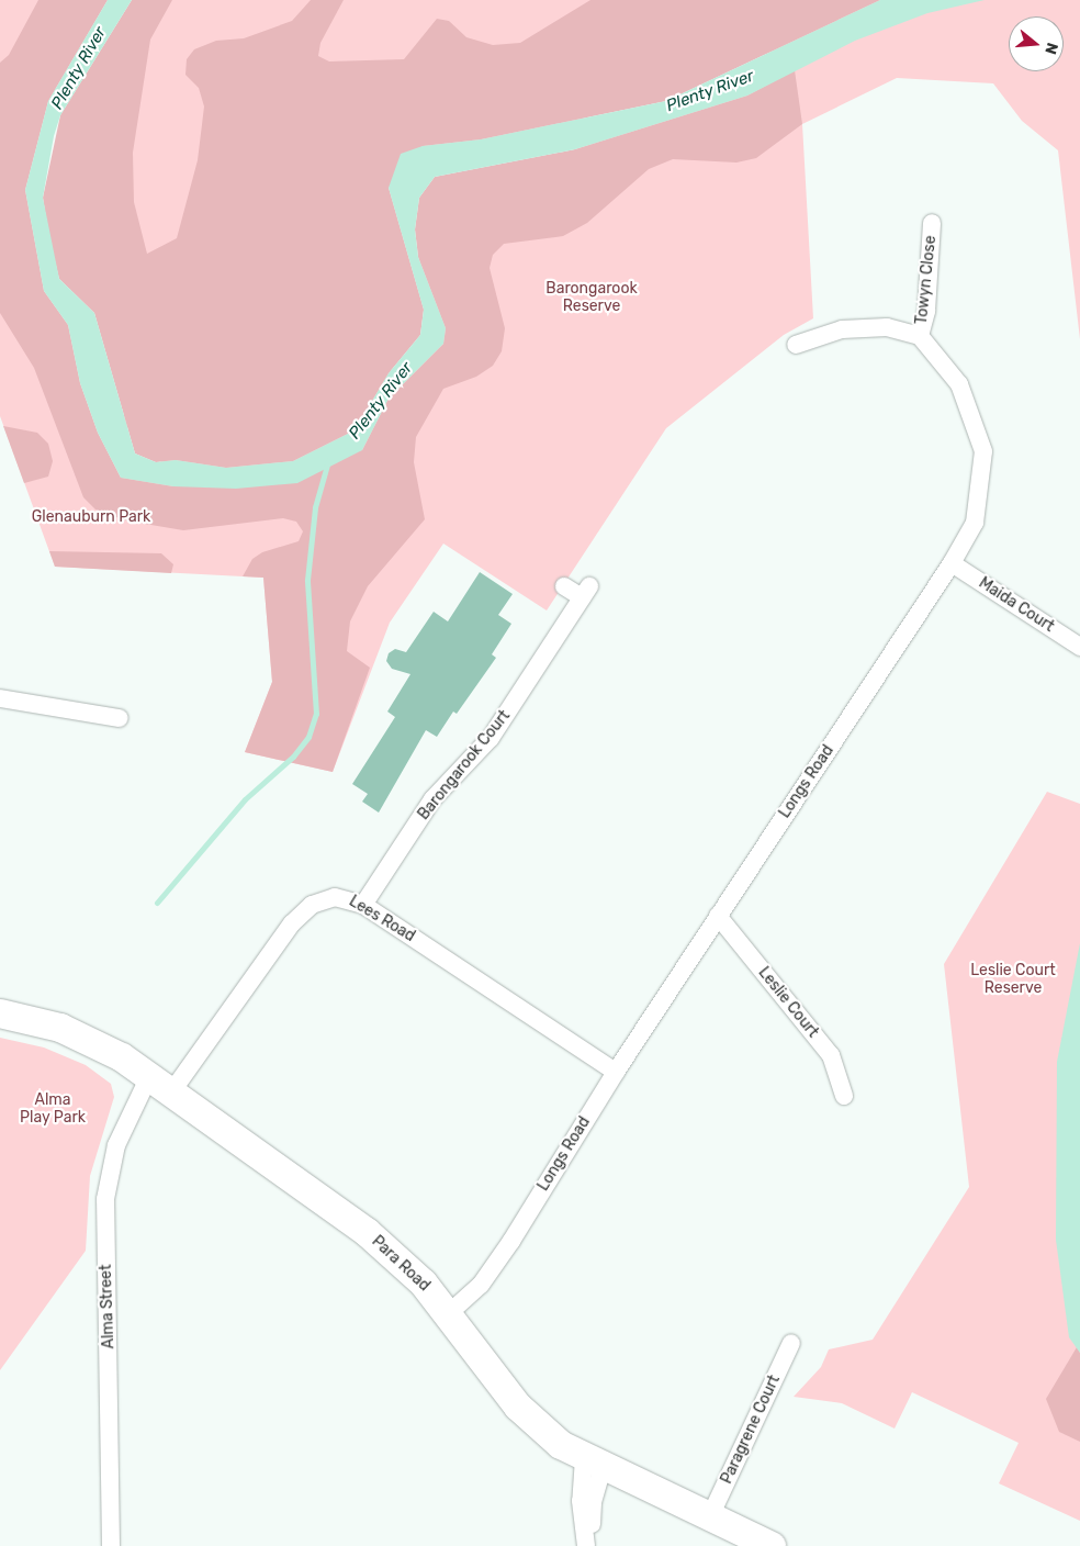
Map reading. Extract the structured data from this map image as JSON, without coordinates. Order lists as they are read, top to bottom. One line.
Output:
{"streets":{"main road":["Para Road"],"street":["Towyn Close","Maida Court","Barongarook Court","Longs Road","Lees Road","Leslie Court","Alma Street","Paragrene Court"]},"crossings":[["Towyn Close","Longs Road"],["Maida Court","Longs Road"],["Barongarook Court","Lees Road"],["Longs Road","Lees Road"],["Longs Road","Leslie Court"],["Longs Road","Para Road"],["Lees Road","Para Road"],["Lees Road","Alma Street"],["Para Road","Alma Street"],["Para Road","Paragrene Court"]],"water":["Plenty River"],"parks":["Barongarook Reserve","Glenauburn Park","Leslie Court Reserve","Alma Play Park"],"north":"right"}
